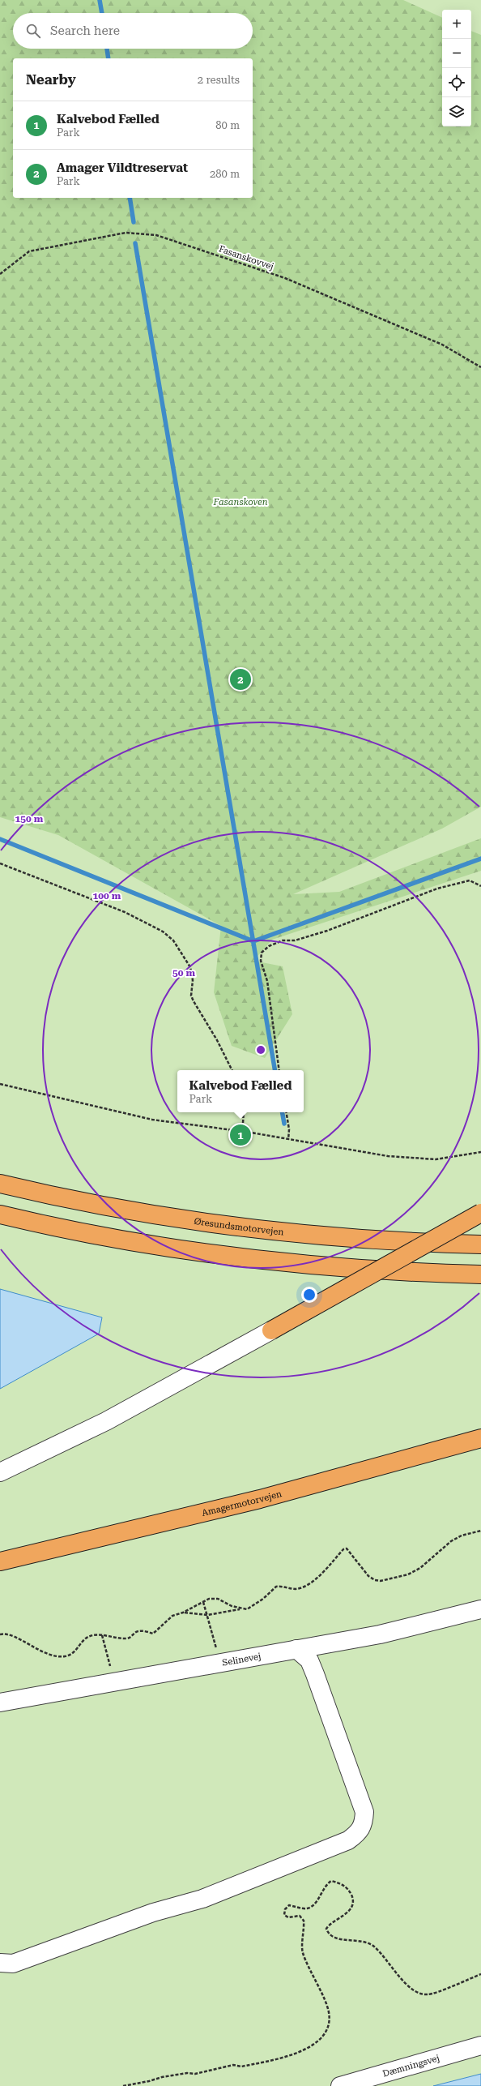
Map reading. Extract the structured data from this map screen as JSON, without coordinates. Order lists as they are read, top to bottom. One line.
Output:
{"streets":{"highway":["Øresundsmotorvejen","Amagermotorvejen"],"street":["Selinevej","Dæmningsvej"],"path":["Fasanskovvej"]},"parks":["Fasanskoven"],"page":{"map_buttons":["+","−"],"search":"Search here","heading":["Nearby","2 results"],"list":[{"mark":"1","name":"Kalvebod Fælled","note":"Park","value":"80 m"},{"mark":"2","name":"Amager Vildtreservat","note":"Park","value":"280 m"}],"pins":["2","1"],"popup":["Kalvebod Fælled","Park"]},"rings":["150 m","100 m","50 m"]}
